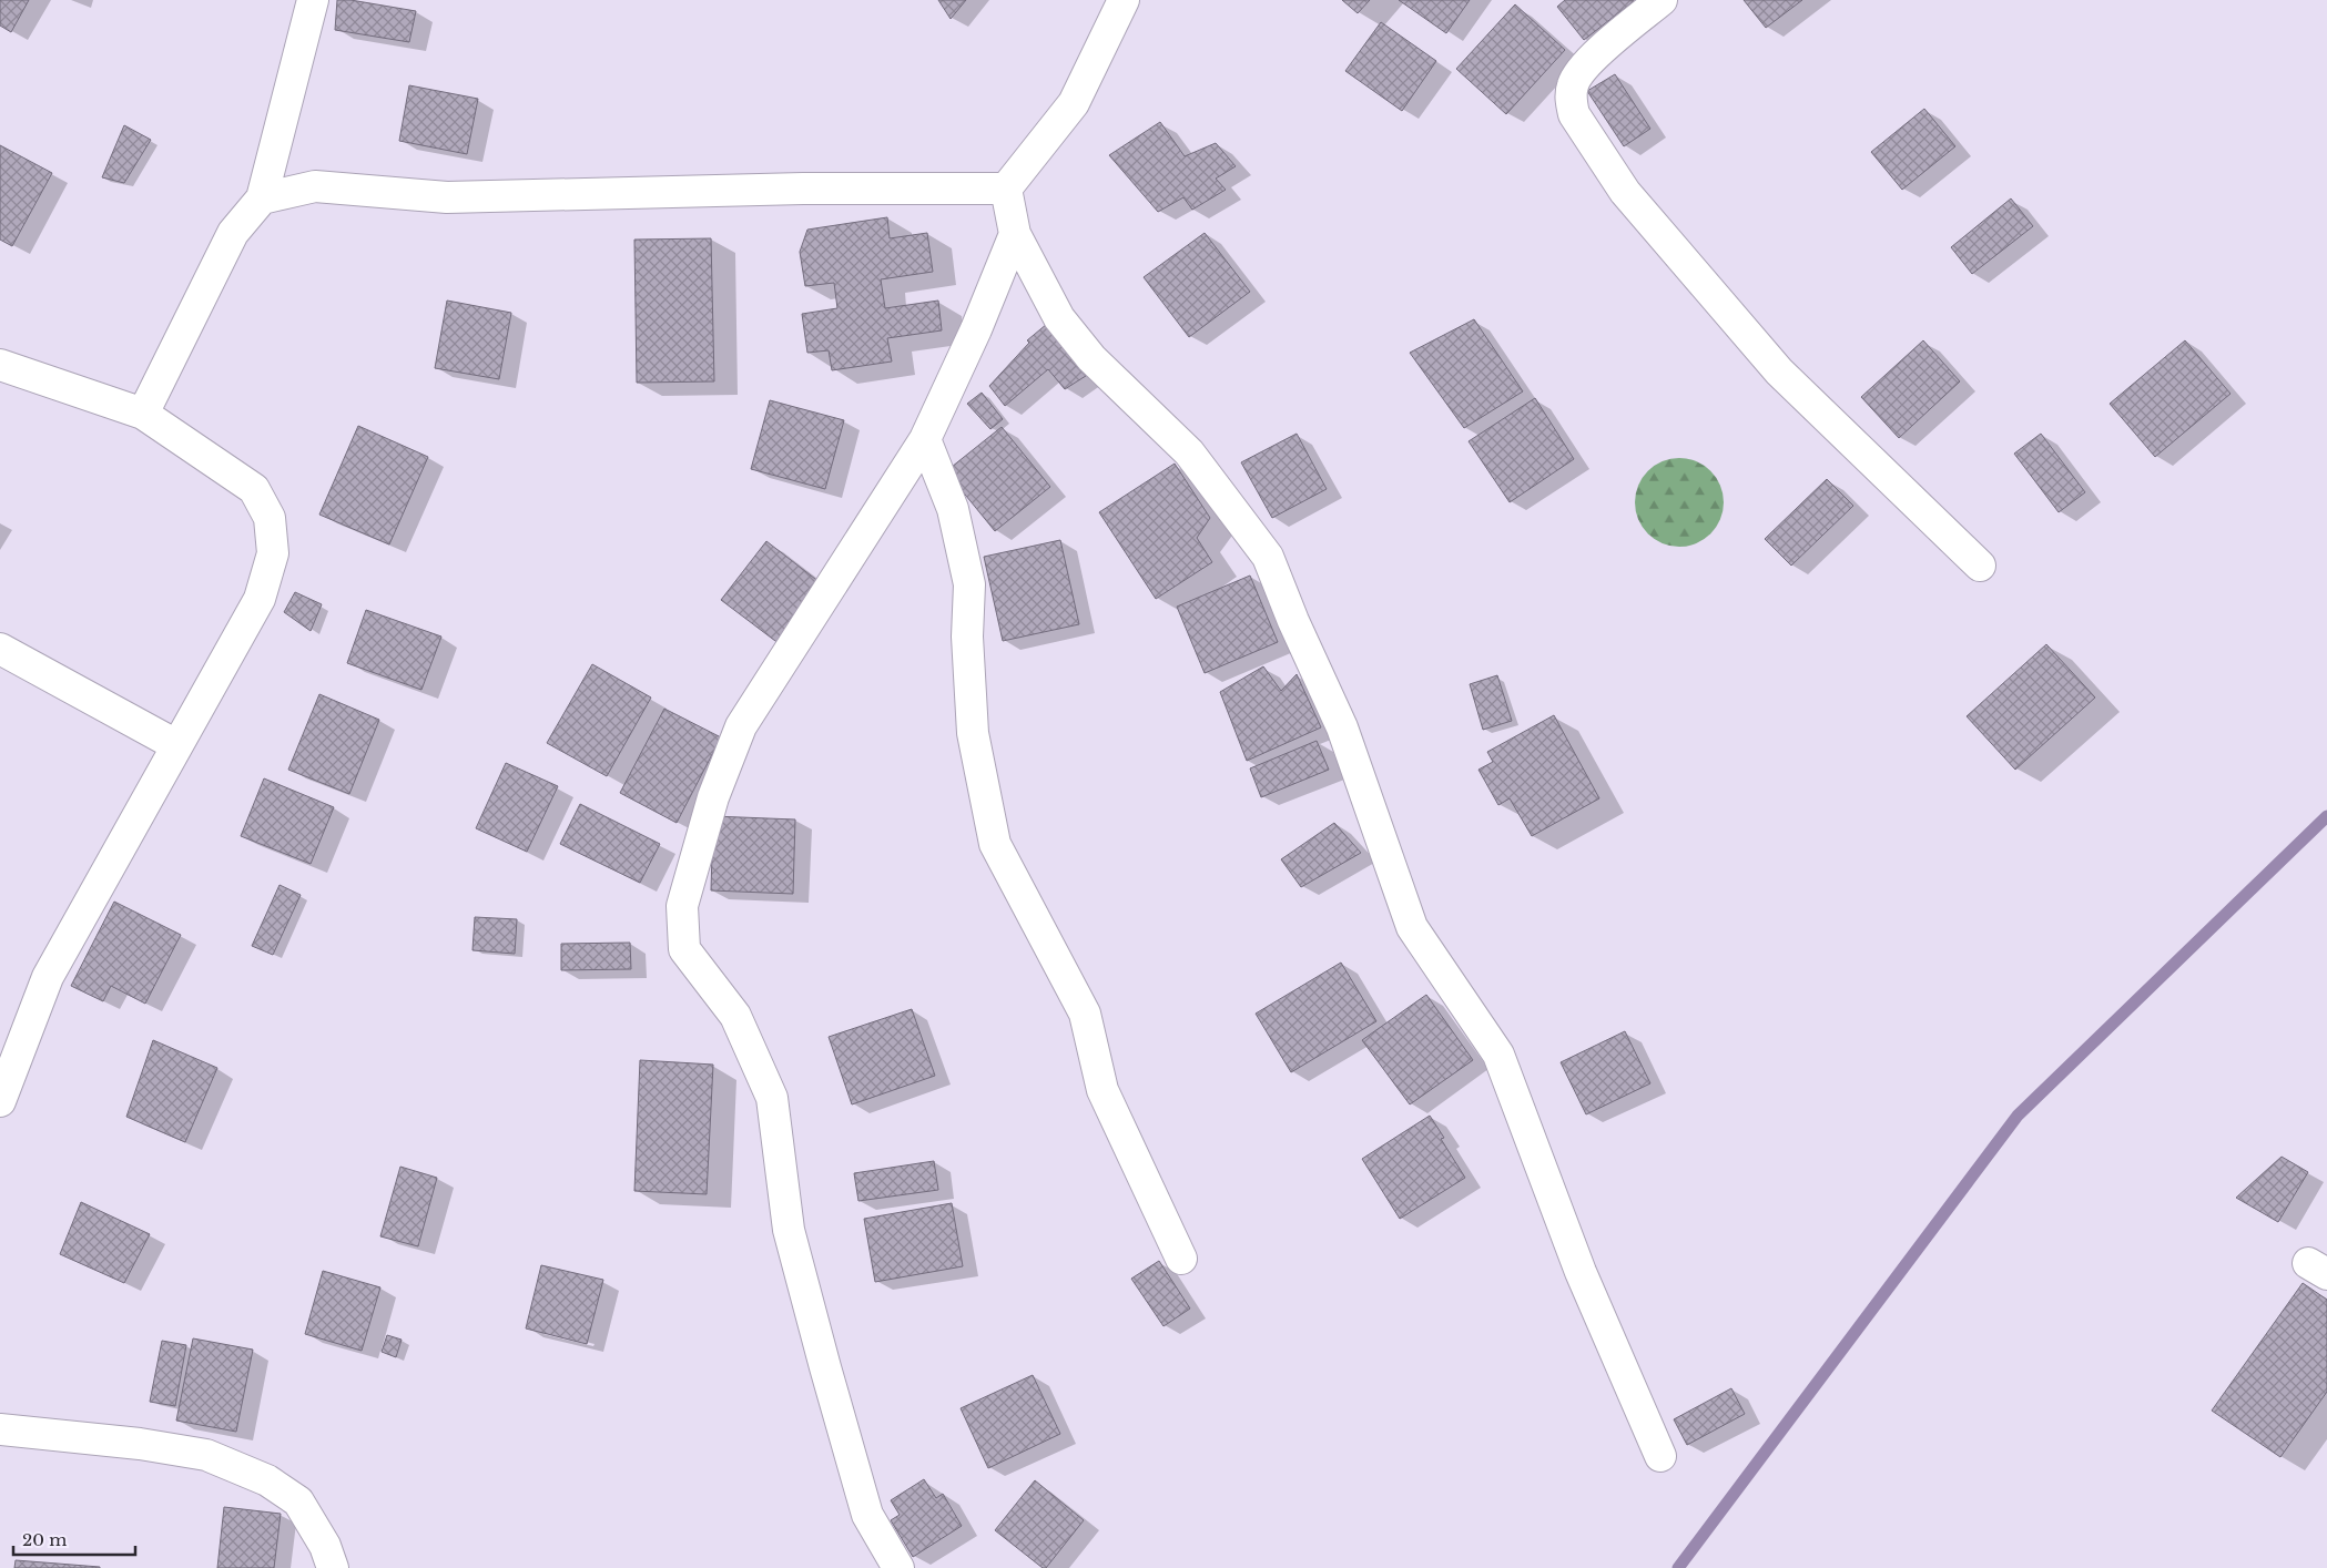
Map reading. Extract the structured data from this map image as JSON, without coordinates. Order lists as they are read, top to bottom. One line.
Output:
{"scale_bar":"20 m"}
